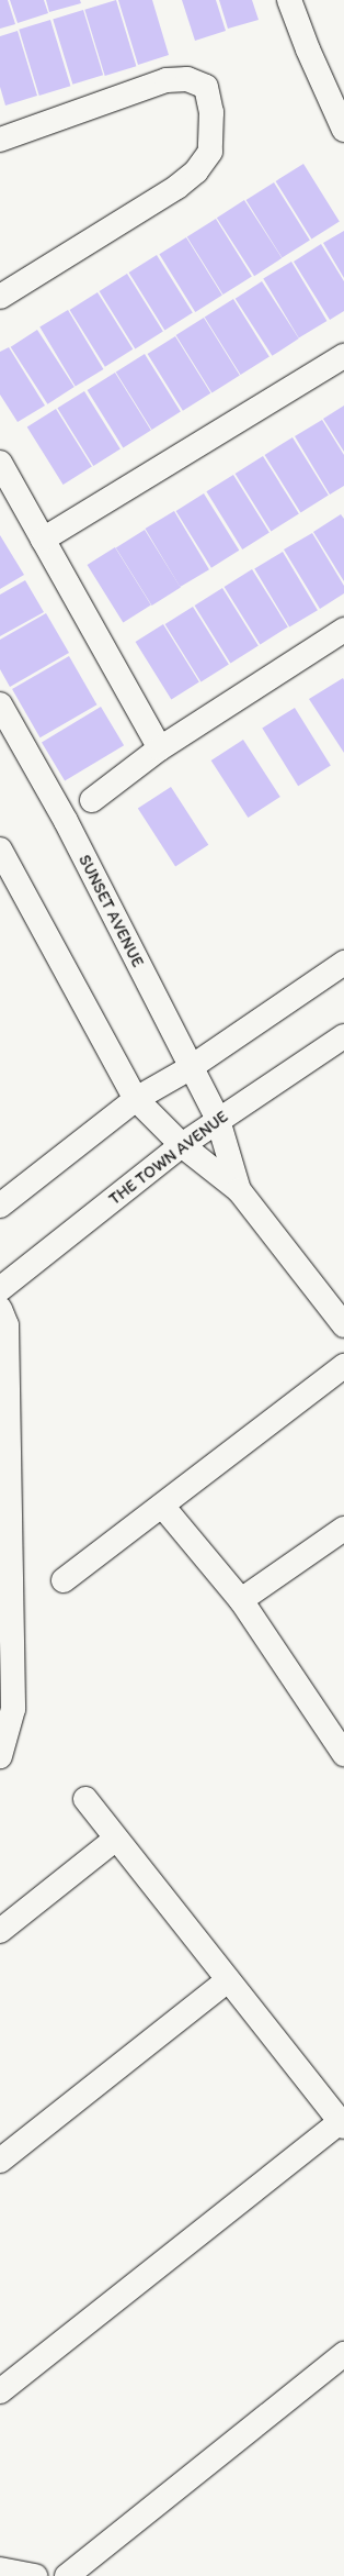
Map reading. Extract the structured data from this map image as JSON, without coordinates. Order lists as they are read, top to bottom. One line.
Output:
{"streets":{"street":["SUNSET AVENUE","THE TOWN AVENUE"]},"crossings":[["SUNSET AVENUE","THE TOWN AVENUE"]]}
